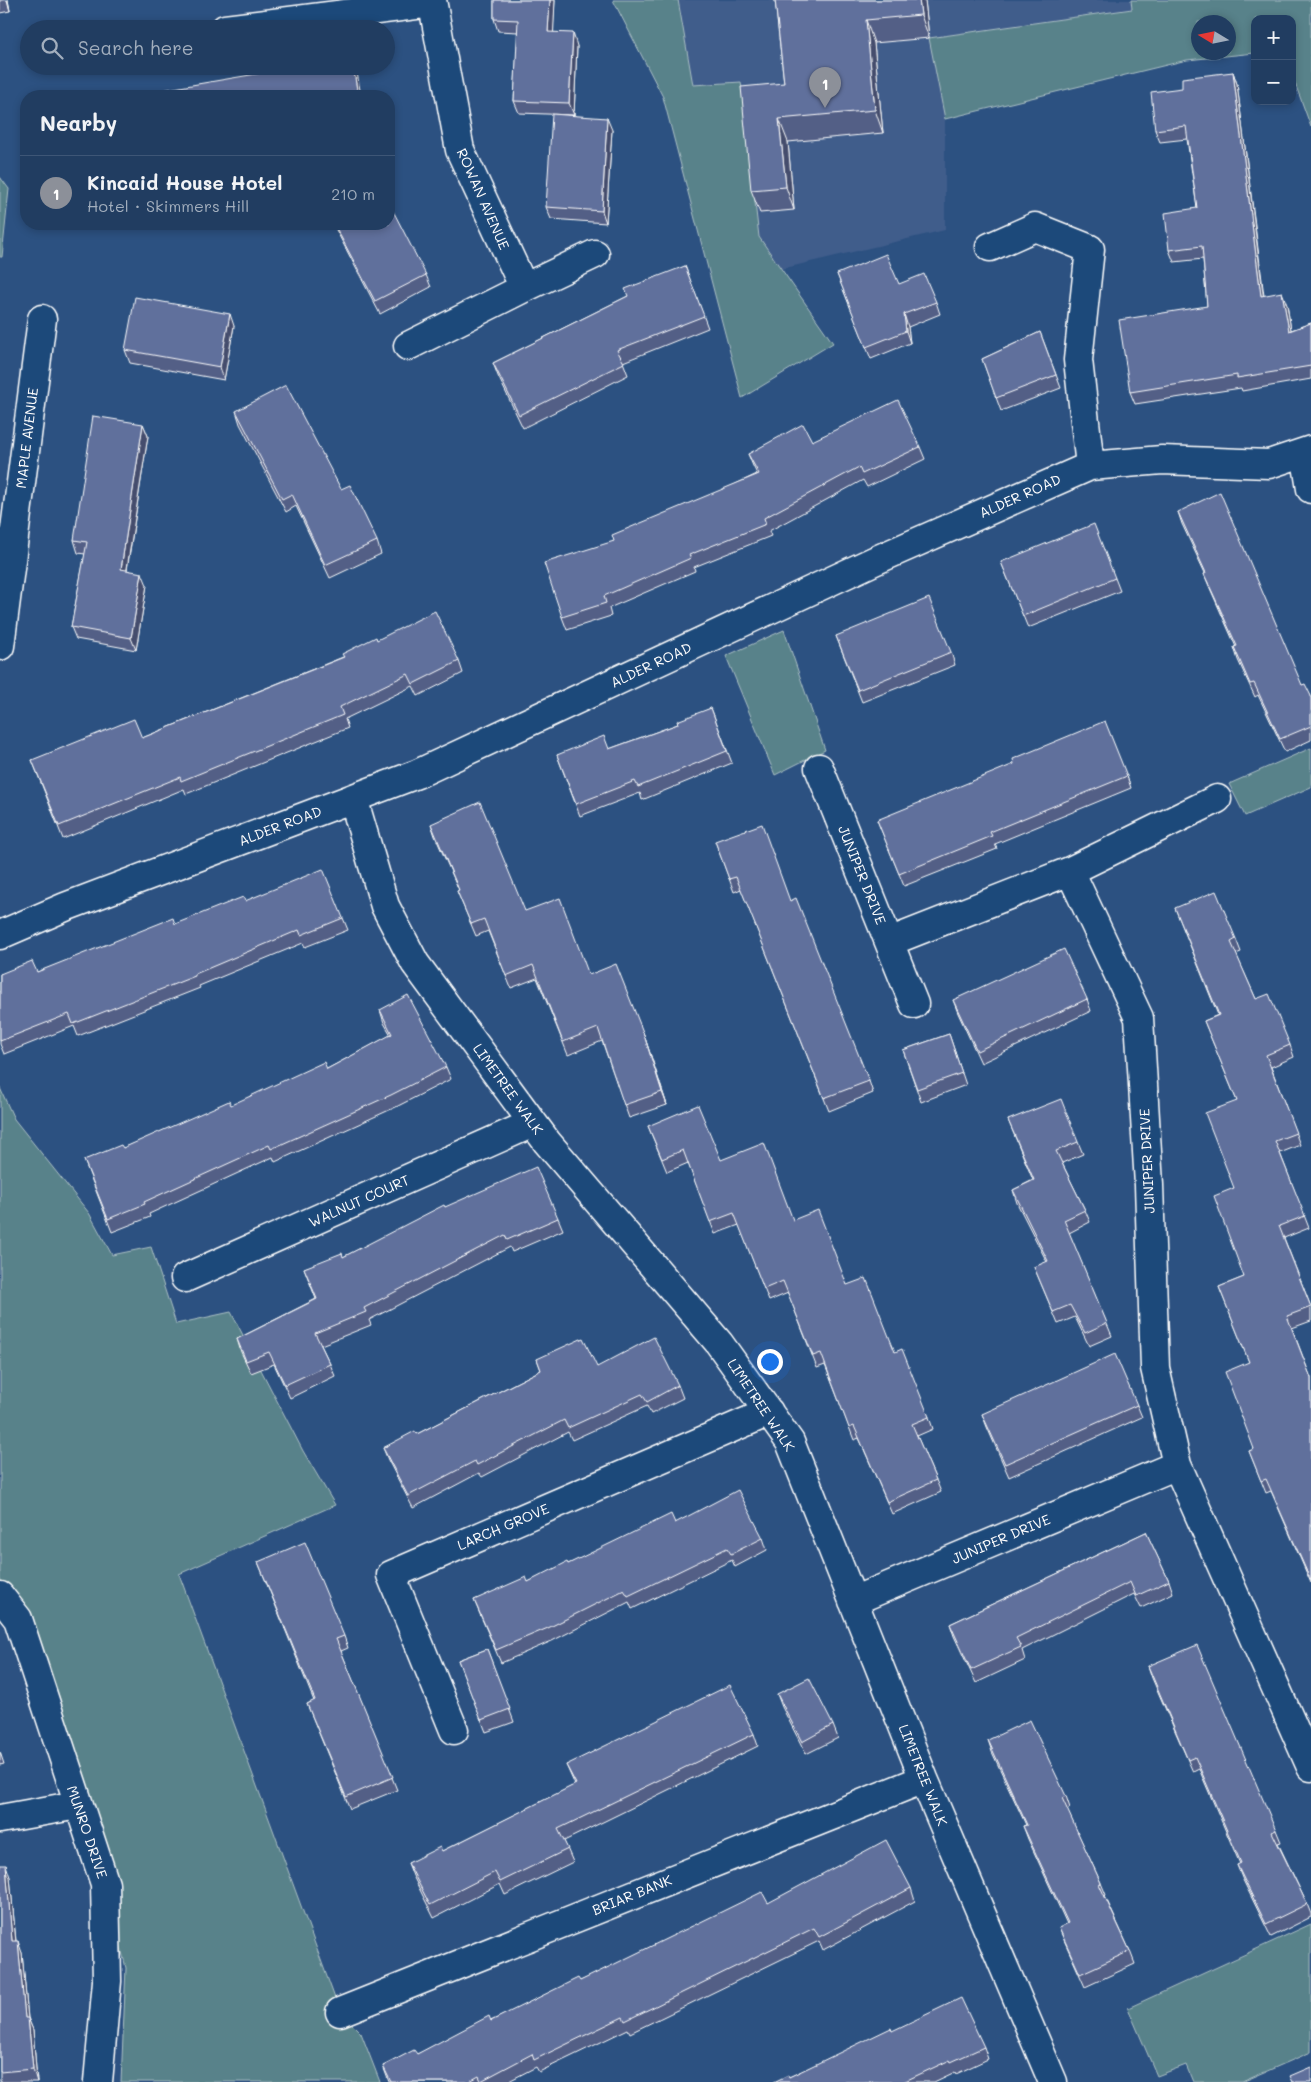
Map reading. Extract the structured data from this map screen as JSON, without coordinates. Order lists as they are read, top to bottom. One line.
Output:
{"streets":{"street":["ROWAN AVENUE","MAPLE AVENUE","ALDER ROAD","JUNIPER DRIVE","LIMETREE WALK","WALNUT COURT","LARCH GROVE","MUNRO DRIVE","BRIAR BANK"]},"crossings":[["ALDER ROAD","LIMETREE WALK"],["JUNIPER DRIVE","LIMETREE WALK"],["LIMETREE WALK","WALNUT COURT"],["LIMETREE WALK","LARCH GROVE"],["LIMETREE WALK","BRIAR BANK"]],"north":"left","page":{"map_buttons":["+","−"],"search":"Search here","pins":"1","heading":"Nearby","list":[{"mark":"1","name":"Kincaid House Hotel","note":"Hotel · Skimmers Hill","value":"210 m"}]}}
